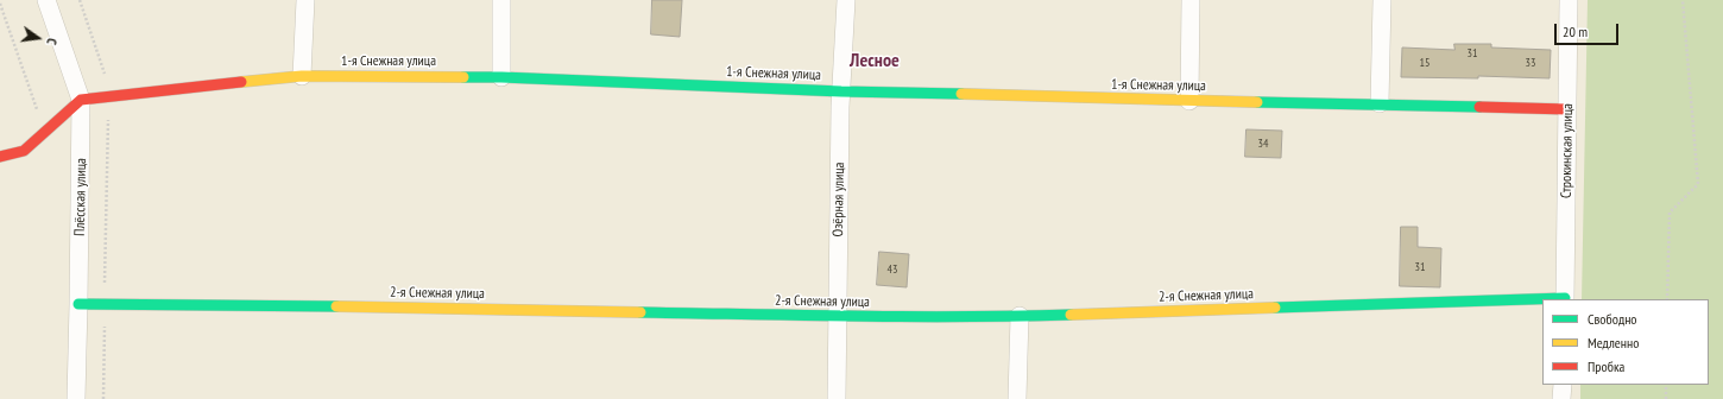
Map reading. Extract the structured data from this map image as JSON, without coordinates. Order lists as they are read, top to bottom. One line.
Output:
{"streets":{"street":["1-я Снежная улица","Строкинская улица","Плёсская улица","Озёрная улица","2-я Снежная улица"]},"crossings":[["1-я Снежная улица","Строкинская улица"],["1-я Снежная улица","Плёсская улица"],["1-я Снежная улица","Озёрная улица"],["Плёсская улица","2-я Снежная улица"],["Озёрная улица","2-я Снежная улица"]],"districts":["Лесное"],"house_numbers":["31","15","33","34","31","43"],"legend":["Свободно","Медленно","Пробка"],"scale_bar":"20 m","north":"right"}
